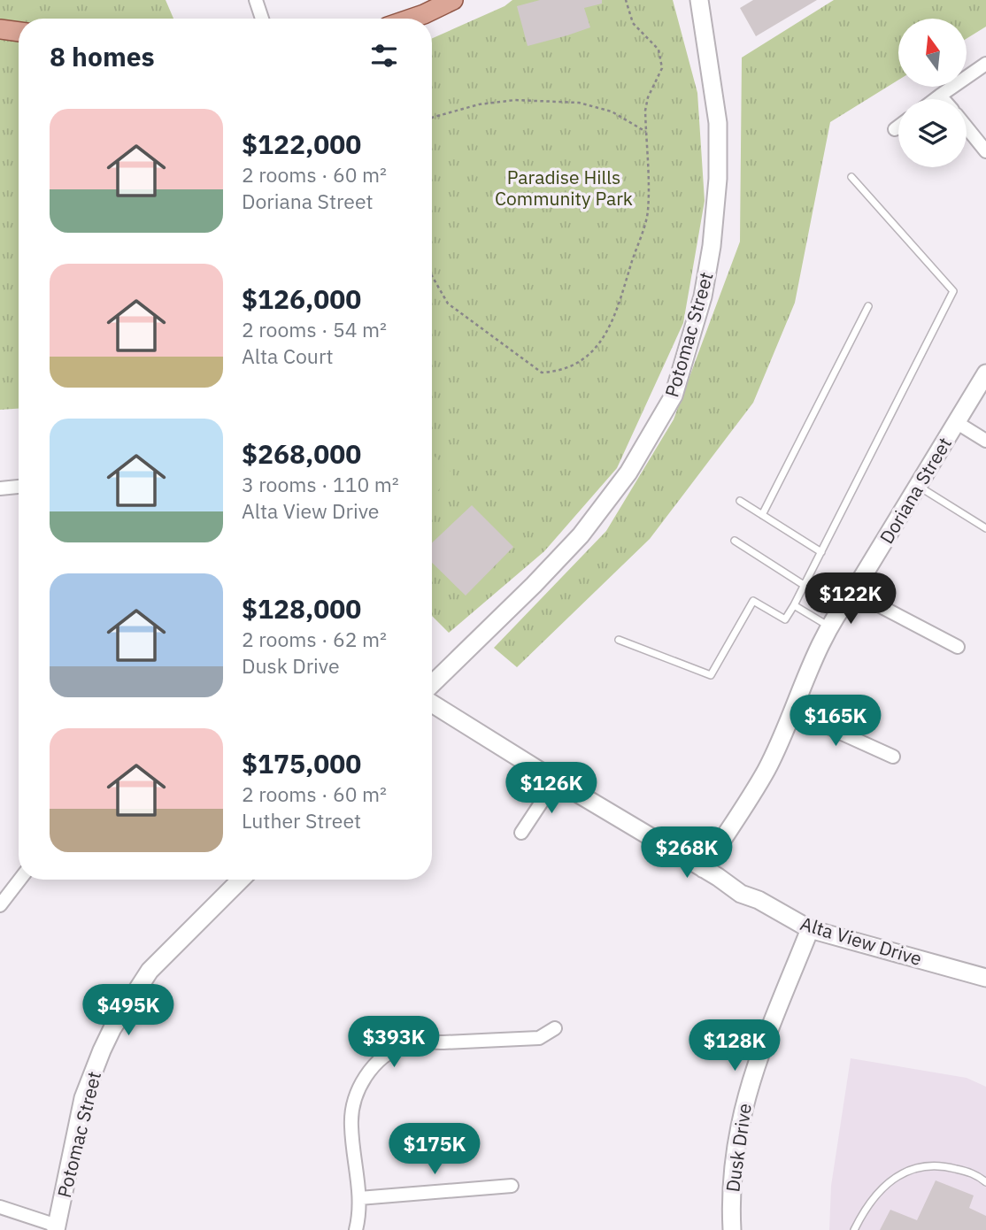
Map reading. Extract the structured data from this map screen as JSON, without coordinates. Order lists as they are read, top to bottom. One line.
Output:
{"streets":{"street":["Potomac Street","Doriana Street","Alta View Drive","Dusk Drive"]},"crossings":[["Doriana Street","Alta View Drive"],["Alta View Drive","Dusk Drive"]],"parks":["Paradise Hills Community Park"],"north":"top","page":{"heading":"8 homes","list":[{"name":"$122,000","note":"2 rooms · 60 m² · Doriana Street"},{"name":"$126,000","note":"2 rooms · 54 m² · Alta Court"},{"name":"$268,000","note":"3 rooms · 110 m² · Alta View Drive"},{"name":"$128,000","note":"2 rooms · 62 m² · Dusk Drive"},{"name":"$175,000","note":"2 rooms · 60 m² · Luther Street"}],"price":["$122K","$165K","$126K","$268K","$495K","$393K","$128K","$175K"]}}
